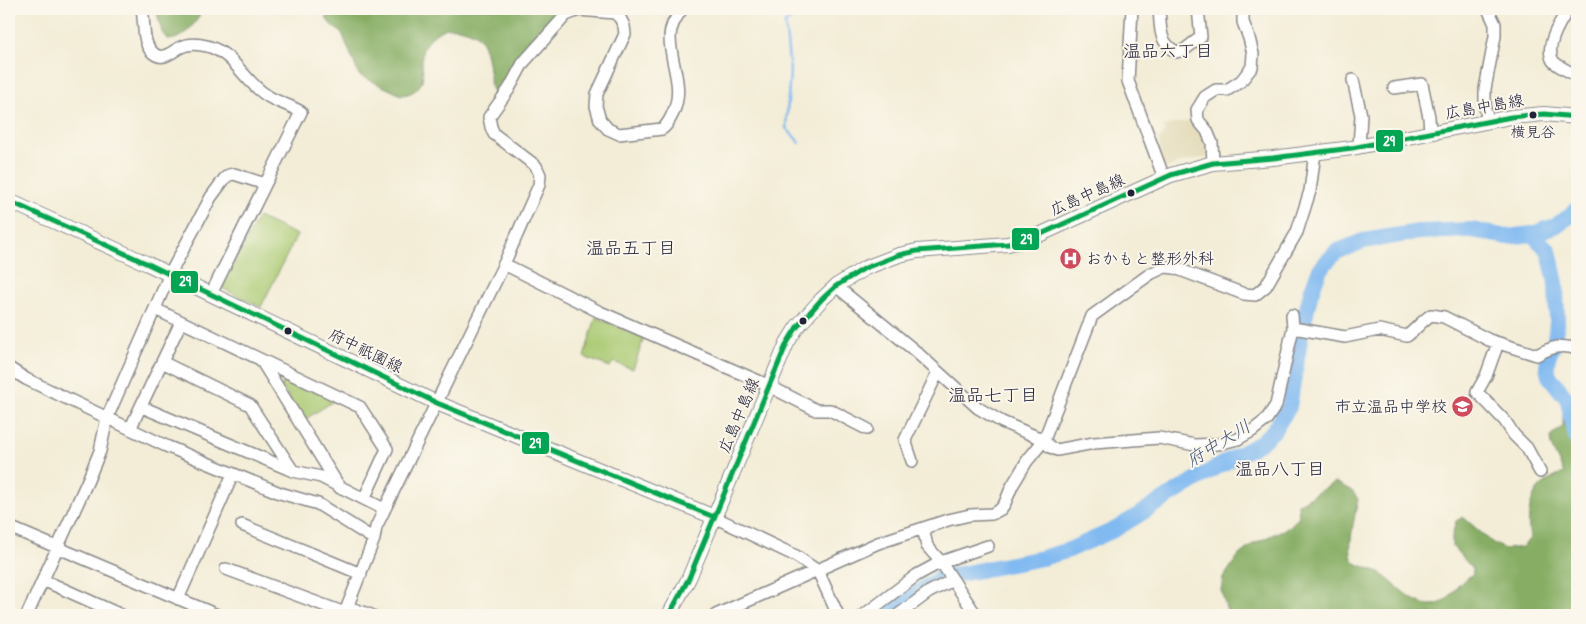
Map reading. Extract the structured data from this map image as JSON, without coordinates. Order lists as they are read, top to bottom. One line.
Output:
{"streets":{"main road":["広島中島線","府中祇園線"]},"crossings":[["広島中島線","府中祇園線"]],"districts":["温品六丁目","温品五丁目","温品七丁目","温品八丁目"],"water":["府中大川"],"places":{"other":["横見谷"],"hospital":["おかもと整形外科"],"school or university":["市立温品中学校"]},"lines":["transit line 29"]}
